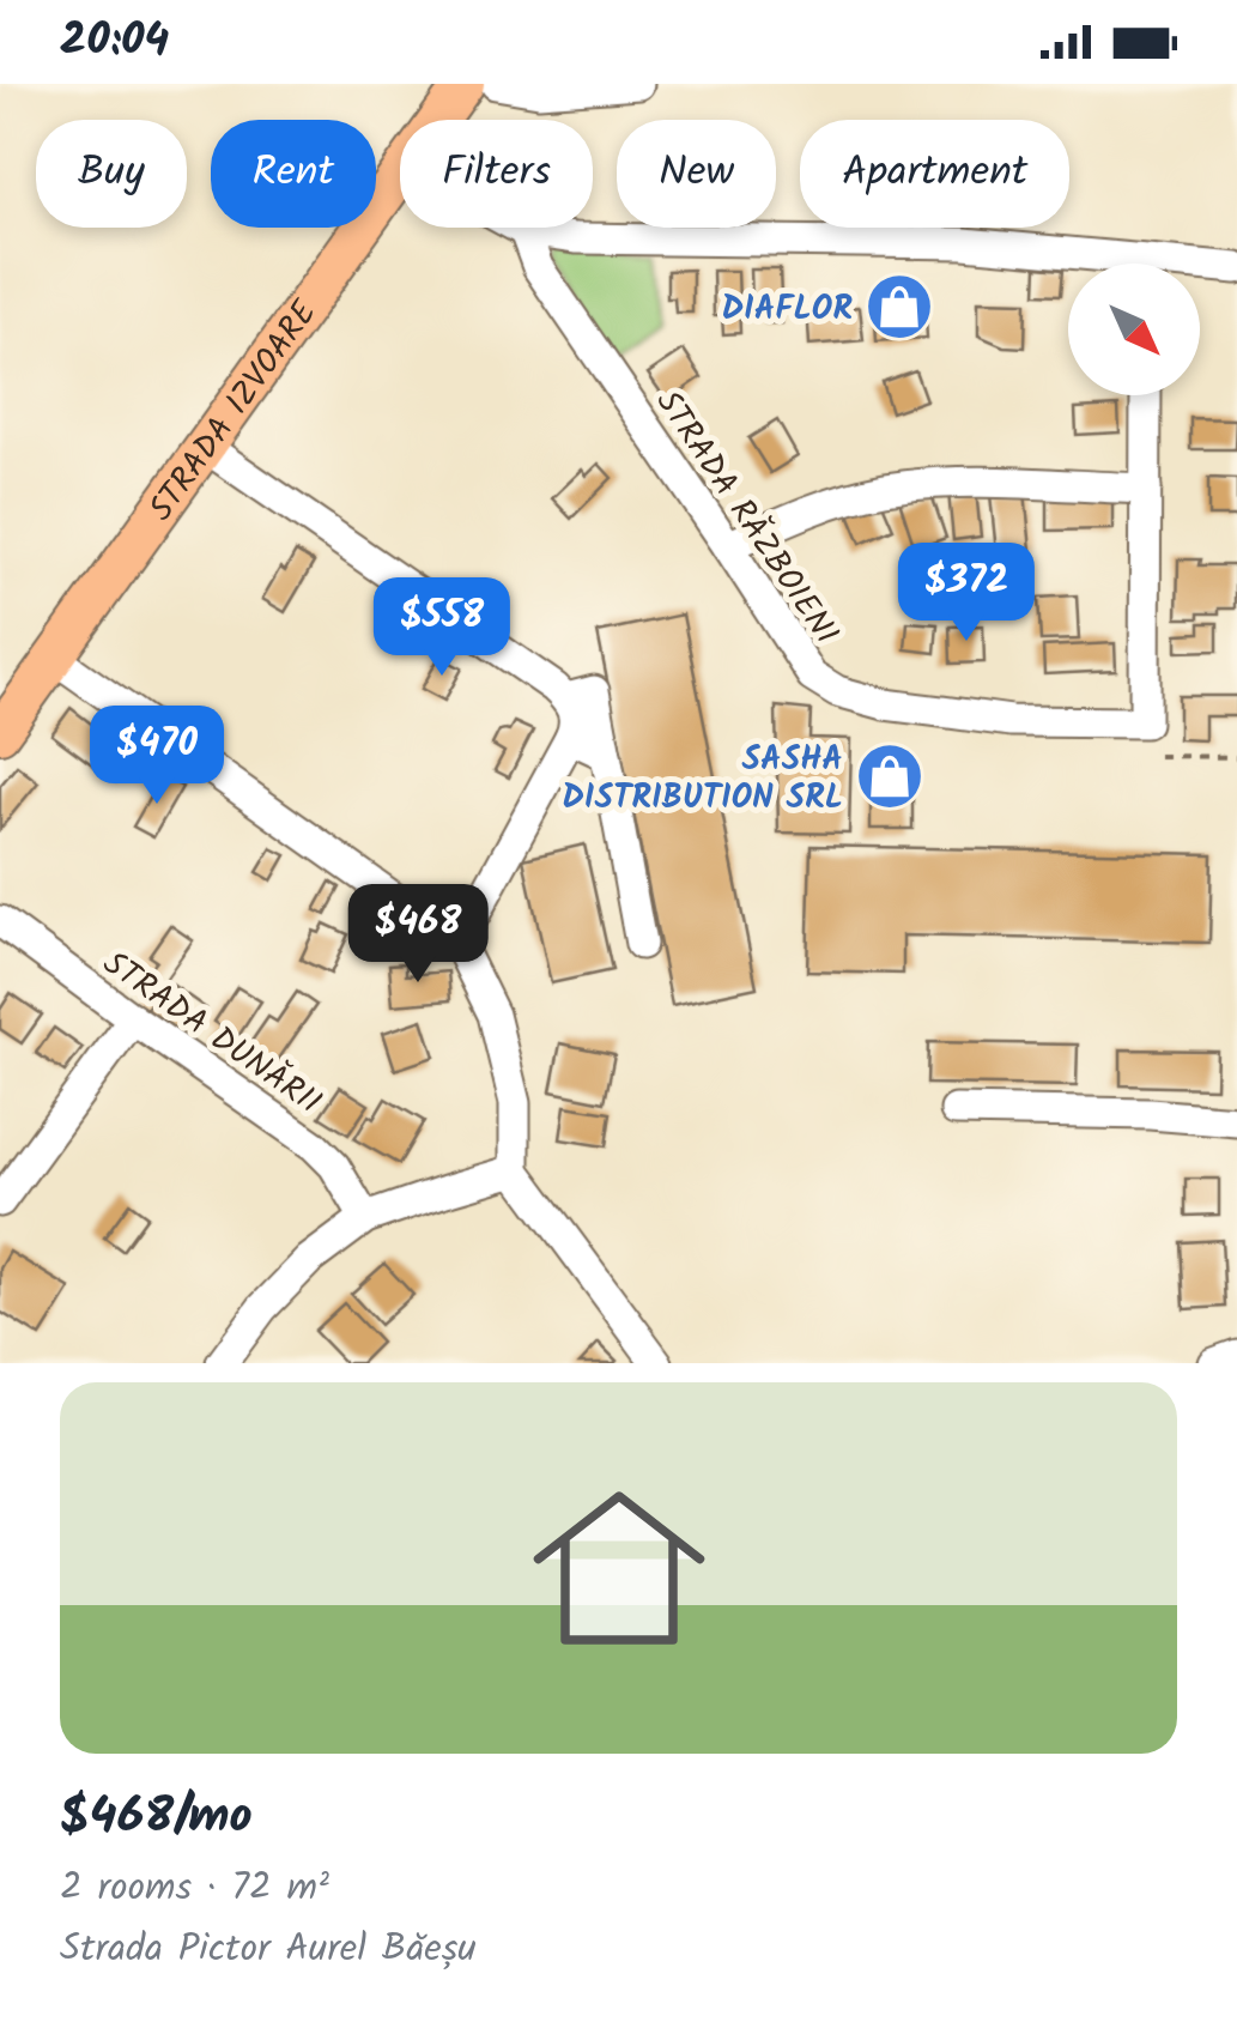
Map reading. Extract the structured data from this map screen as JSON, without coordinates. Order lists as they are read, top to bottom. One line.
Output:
{"streets":{"main road":["STRADA IZVOARE"],"street":["STRADA RĂZBOIENI","STRADA DUNĂRII"]},"places":{"shop":["DIAFLOR","SASHA DISTRIBUTION SRL"]},"north":"bottom right","page":{"status":"20:04","chip":["Buy","Rent","Filters","New","Apartment"],"price":["$372","$558","$470","$468"],"list":[{"name":"$468/mo","note":"2 rooms · 72 m² · Strada Pictor Aurel Băeșu"}]}}
